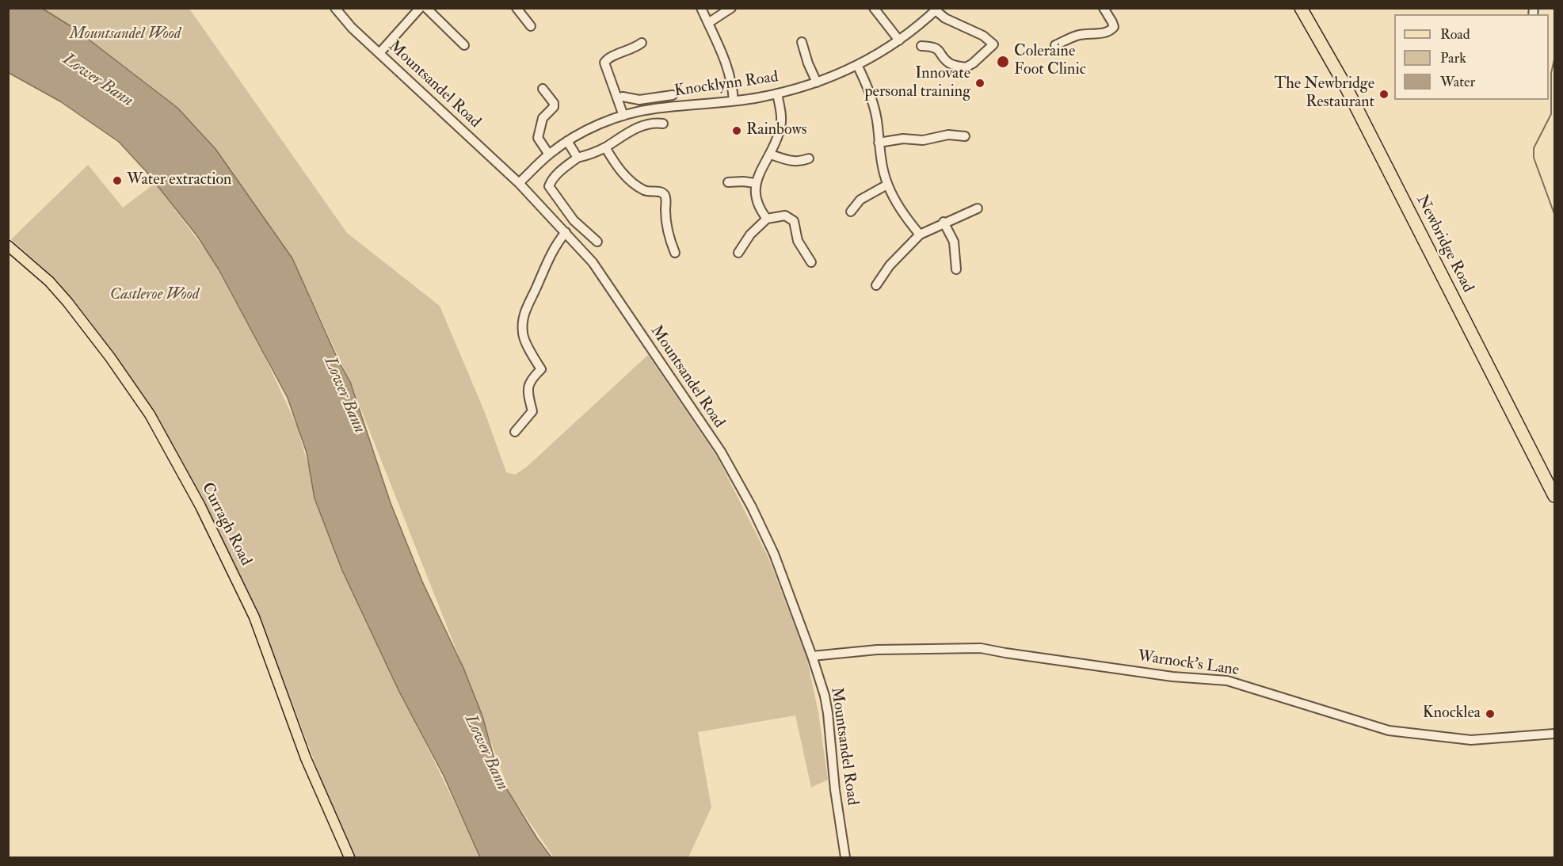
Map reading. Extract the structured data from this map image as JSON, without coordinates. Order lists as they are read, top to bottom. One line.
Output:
{"streets":{"highway":["Newbridge Road"],"main road":["Curragh Road"],"street":["Mountsandel Road","Knocklynn Road","Warnock's Lane"]},"crossings":[["Mountsandel Road","Knocklynn Road"],["Mountsandel Road","Warnock's Lane"]],"water":["Lower Bann"],"parks":["Mountsandel Wood","Castleroe Wood"],"places":["Coleraine Foot Clinic","Innovate personal training","The Newbridge Restaurant","Rainbows","Water extraction","Knocklea"],"legend":["Road","Park","Water"]}
